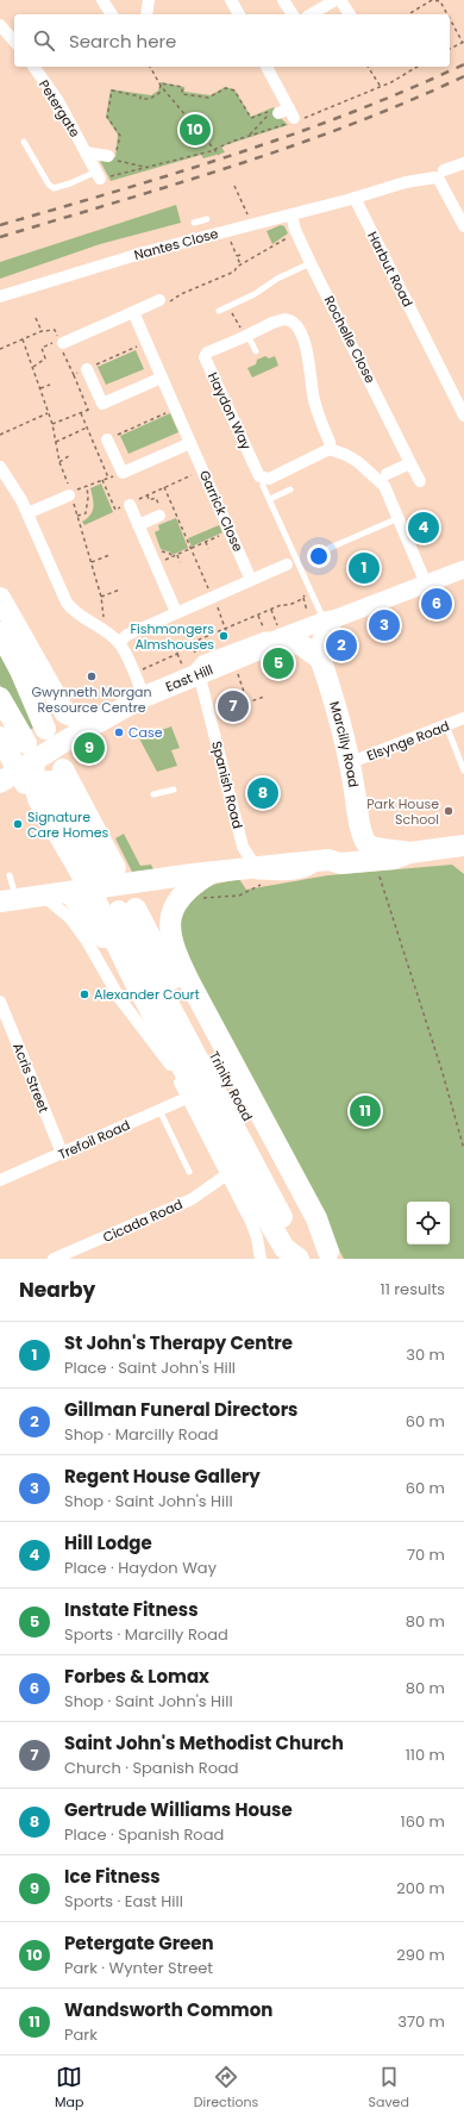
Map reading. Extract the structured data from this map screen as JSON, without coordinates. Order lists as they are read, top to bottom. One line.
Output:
{"streets":{"highway":["East Hill","Marcilly Road","Trinity Road"],"street":["Petergate","Nantes Close","Harbut Road","Rochelle Close","Haydon Way","Garrick Close","Elsynge Road","Spanish Road","Acris Street","Trefoil Road","Cicada Road"]},"crossings":[["Nantes Close","Harbut Road"],["Nantes Close","Rochelle Close"],["East Hill","Marcilly Road"],["East Hill","Spanish Road"],["Elsynge Road","Marcilly Road"],["Acris Street","Trefoil Road"]],"places":["Fishmongers Almshouses","Gwynneth Morgan Resource Centre","Case","Park House School","Signature Care Homes","Alexander Court"],"page":{"search":"Search here","pins":["10","4","1","6","3","2","5","7","9","8","11"],"heading":["Nearby","11 results"],"list":[{"mark":"1","name":"St John's Therapy Centre","note":"Place · Saint John's Hill","value":"30 m"},{"mark":"2","name":"Gillman Funeral Directors","note":"Shop · Marcilly Road","value":"60 m"},{"mark":"3","name":"Regent House Gallery","note":"Shop · Saint John's Hill","value":"60 m"},{"mark":"4","name":"Hill Lodge","note":"Place · Haydon Way","value":"70 m"},{"mark":"5","name":"Instate Fitness","note":"Sports · Marcilly Road","value":"80 m"},{"mark":"6","name":"Forbes & Lomax","note":"Shop · Saint John's Hill","value":"80 m"},{"mark":"7","name":"Saint John's Methodist Church","note":"Church · Spanish Road","value":"110 m"},{"mark":"8","name":"Gertrude Williams House","note":"Place · Spanish Road","value":"160 m"},{"mark":"9","name":"Ice Fitness","note":"Sports · East Hill","value":"200 m"},{"mark":"10","name":"Petergate Green","note":"Park · Wynter Street","value":"290 m"},{"mark":"11","name":"Wandsworth Common","note":"Park","value":"370 m"}],"nav":["Map","Directions","Saved"]}}
